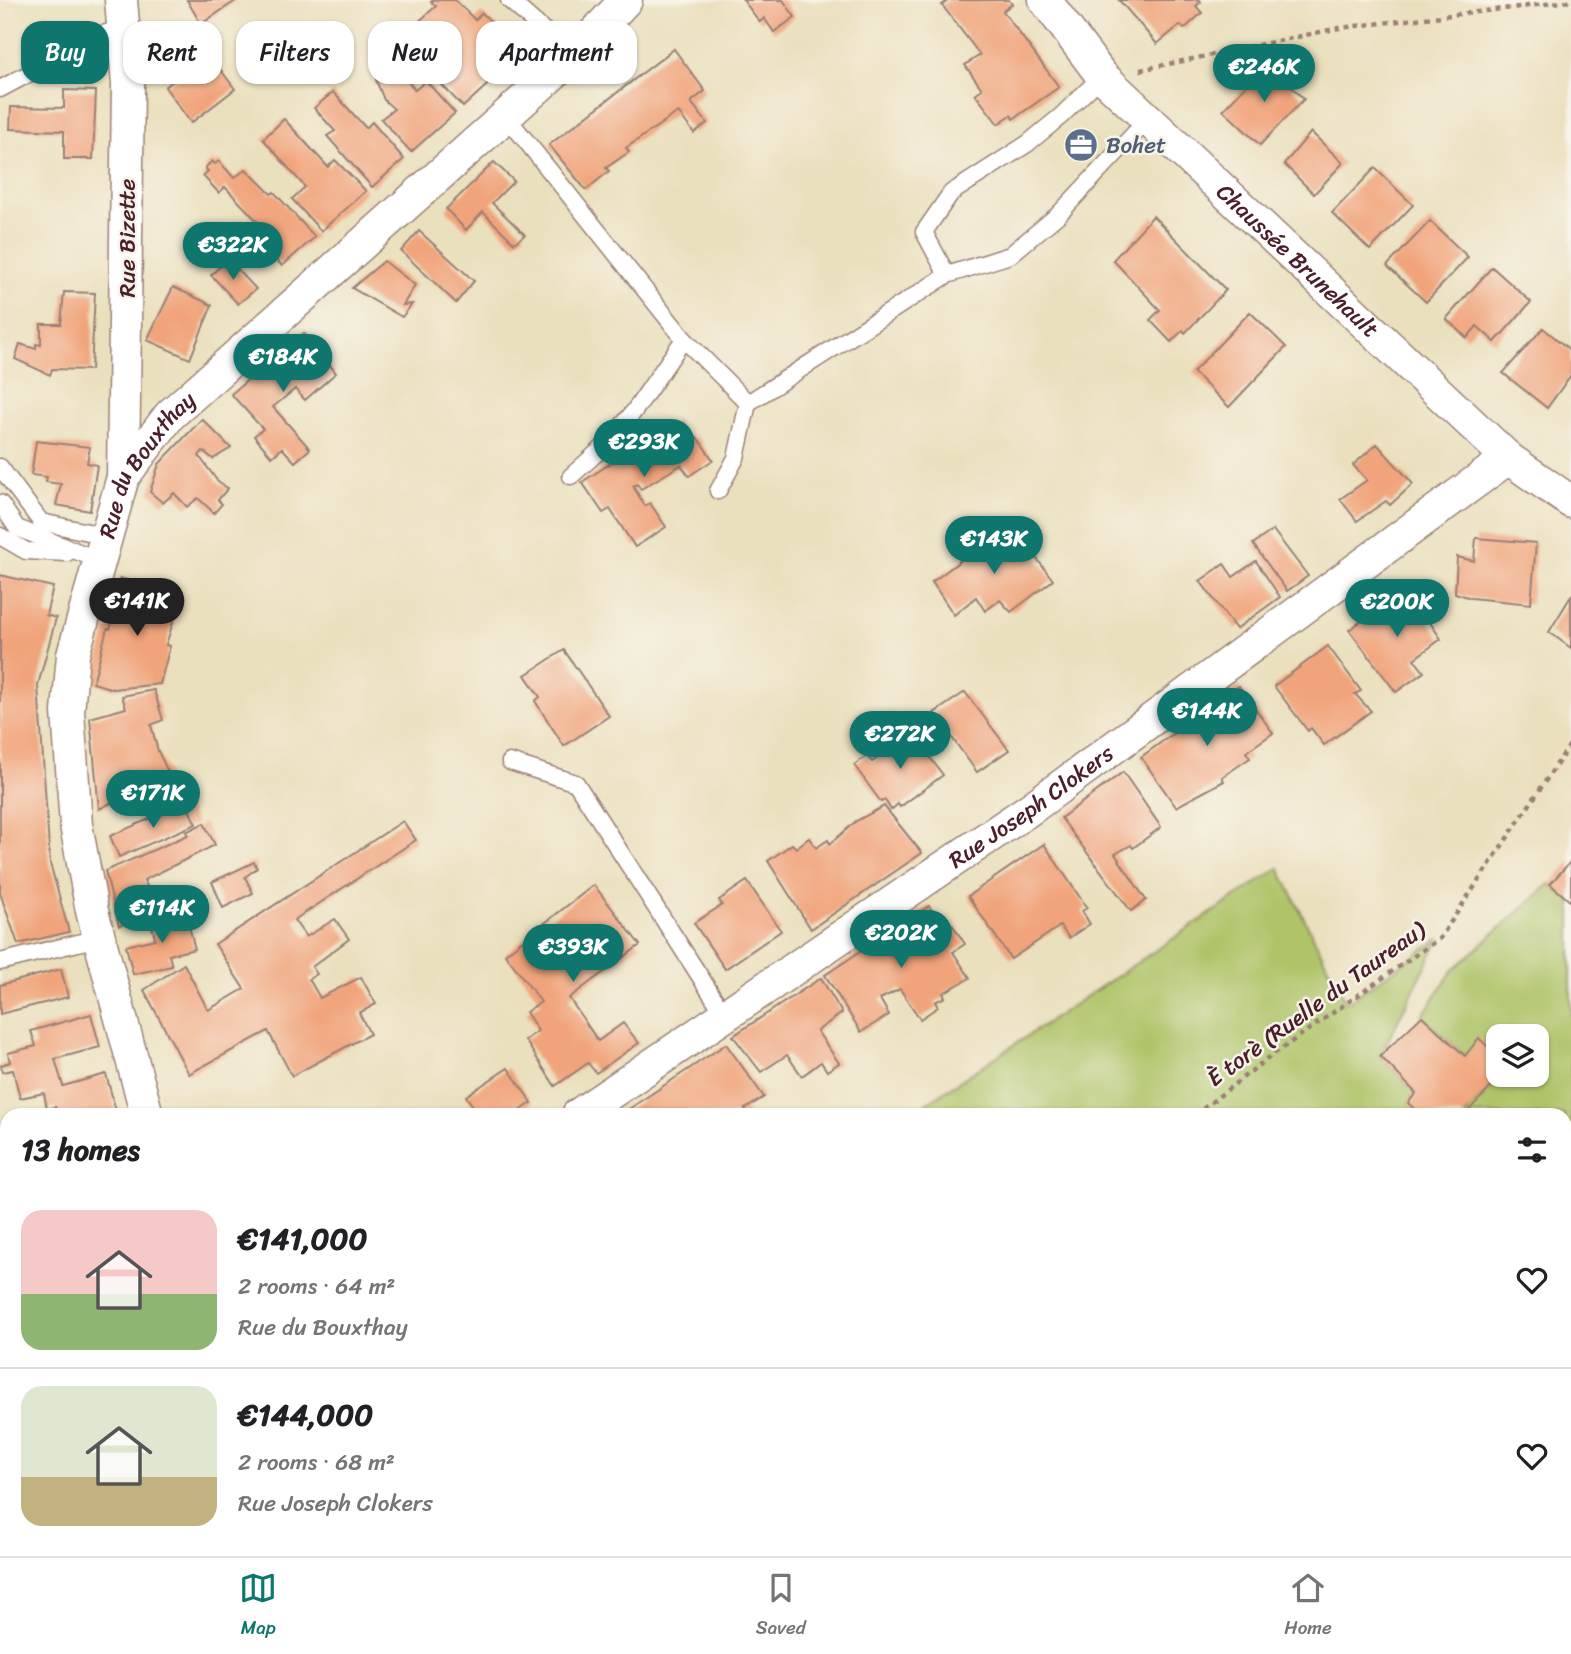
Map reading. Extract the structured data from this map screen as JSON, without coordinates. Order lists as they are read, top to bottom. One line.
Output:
{"streets":{"street":["Rue Bizette","Chaussée Brunehault","Rue du Bouxthay","Rue Joseph Clokers"],"path":["È torè (Ruelle du Taureau)"]},"crossings":[["Rue Bizette","Rue du Bouxthay"],["Chaussée Brunehault","Rue Joseph Clokers"]],"places":{"office":["Bohet"]},"page":{"chip":["Buy","Rent","Filters","New","Apartment"],"price":["€246K","€322K","€184K","€293K","€143K","€141K","€200K","€144K","€272K","€171K","€114K","€202K","€393K"],"heading":"13 homes","list":[{"name":"€141,000","note":"2 rooms · 64 m² · Rue du Bouxthay"},{"name":"€144,000","note":"2 rooms · 68 m² · Rue Joseph Clokers"}],"tabs":["Map","Saved","Home"]}}
